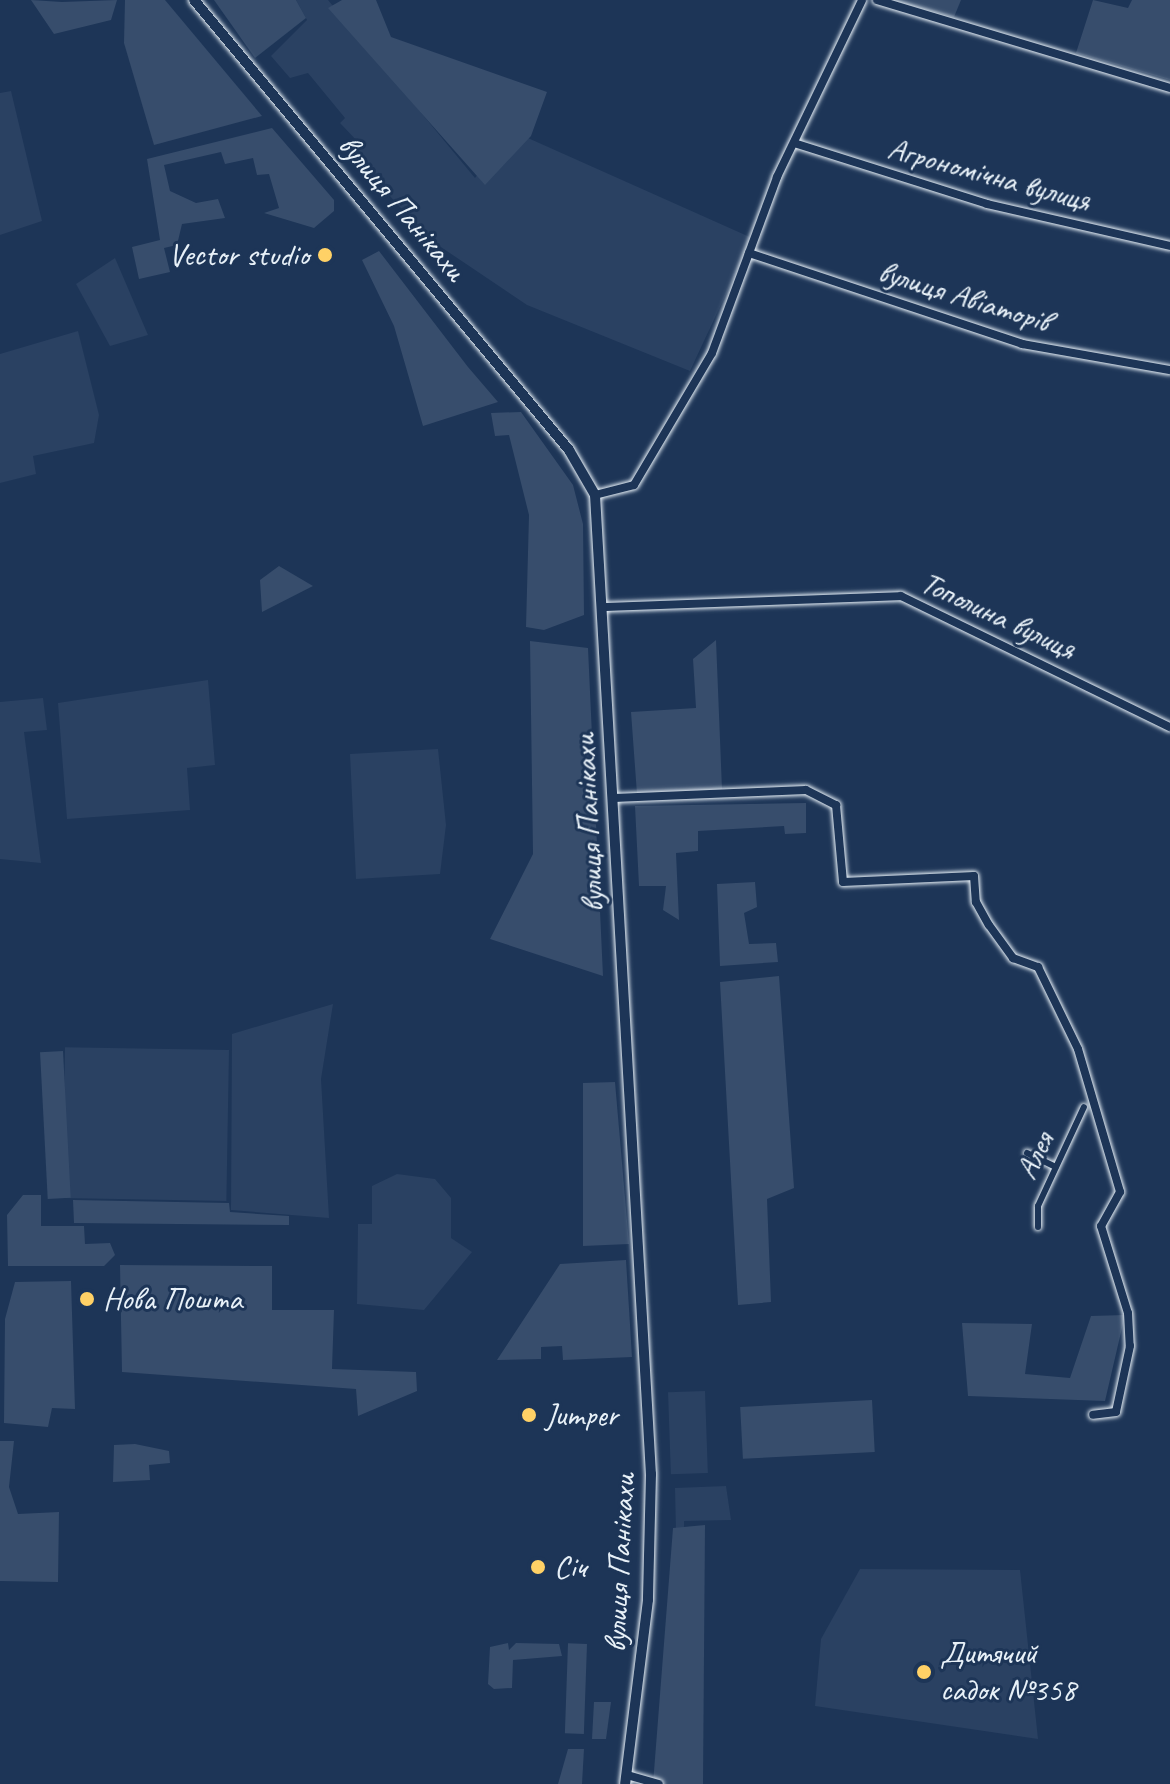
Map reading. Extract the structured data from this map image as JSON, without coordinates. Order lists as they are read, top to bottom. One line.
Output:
{"streets":{"street":["Агрономічна вулиця","вулиця Панікахи","вулиця Авіаторів","Тополина вулиця","Алея"]},"crossings":[["вулиця Панікахи","Тополина вулиця"]],"places":["Vector studio","Нова Пошта","Jumper","Січ","Дитячий садок №358"]}
